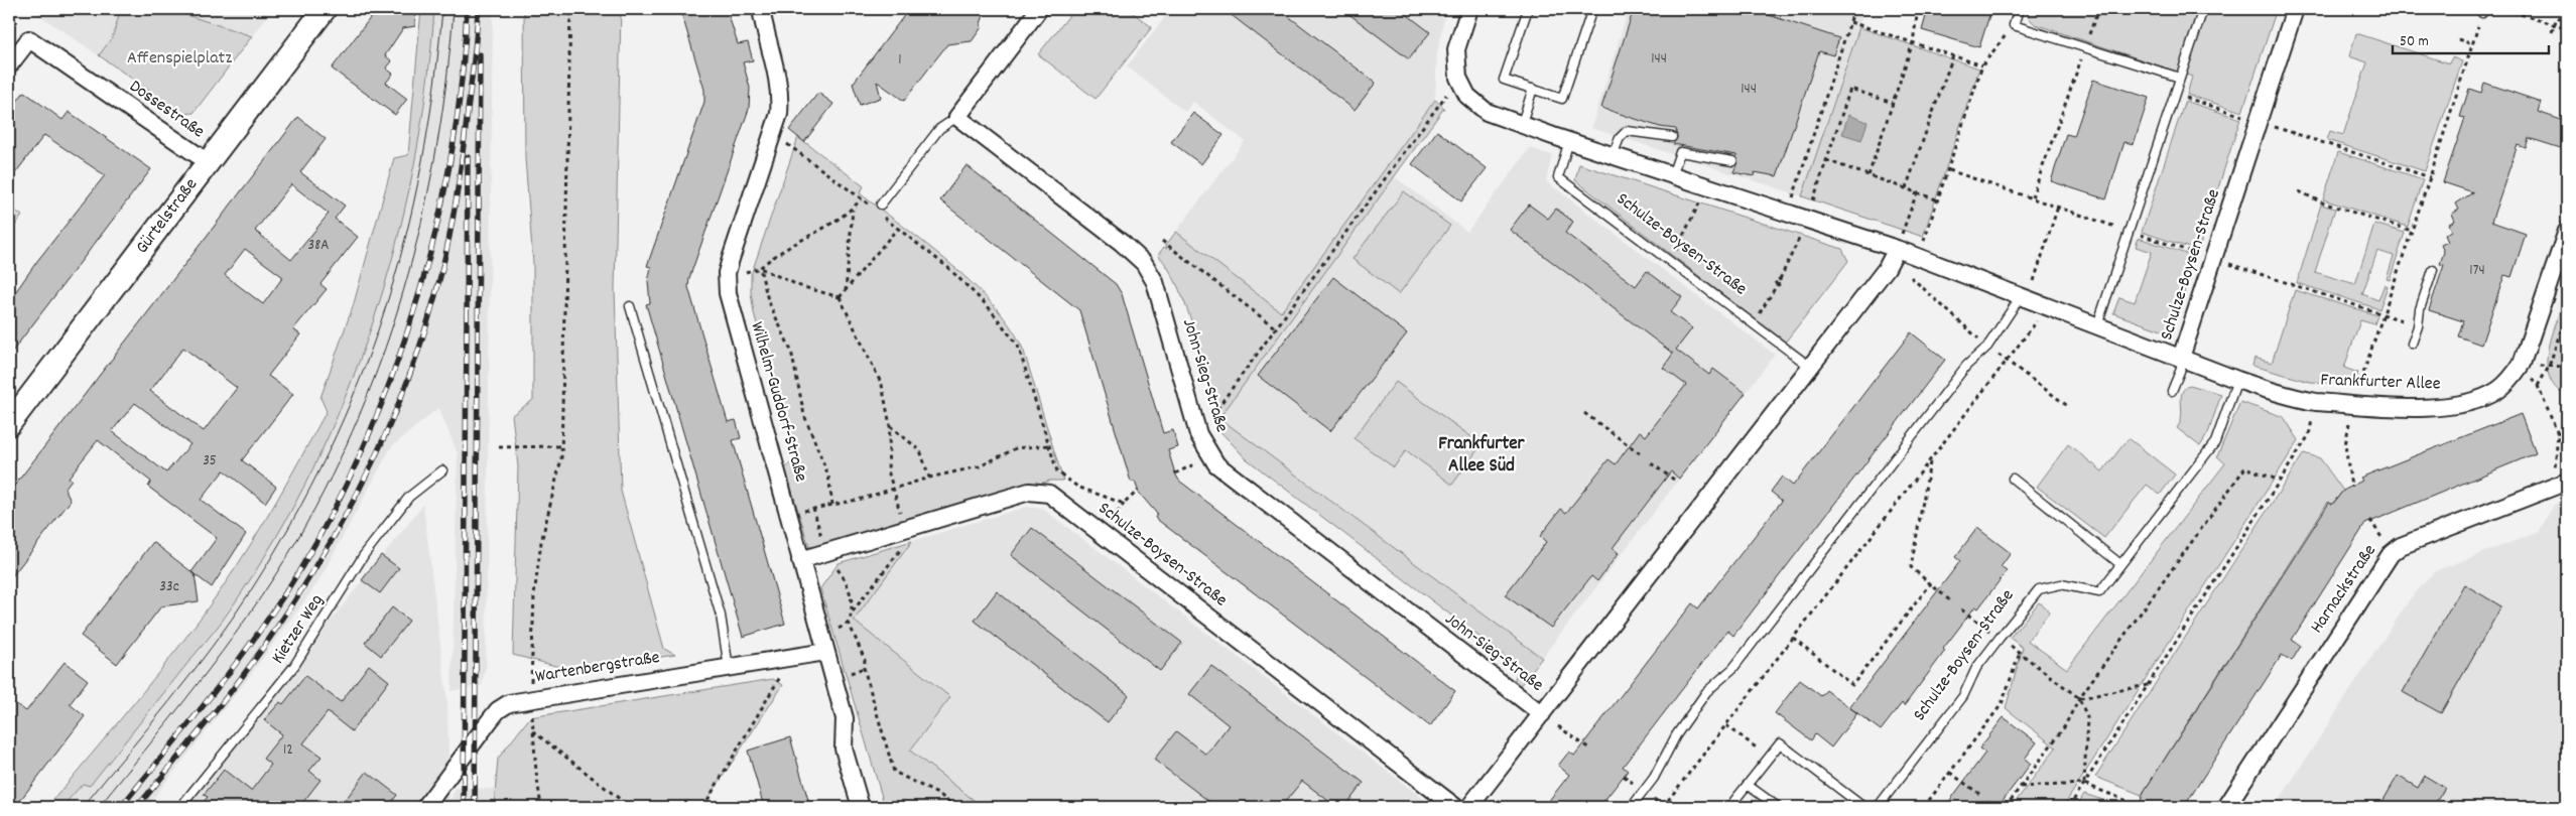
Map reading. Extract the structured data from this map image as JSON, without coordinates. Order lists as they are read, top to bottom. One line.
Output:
{"streets":{"main road":["Gürtelstraße"],"street":["Dossestraße","Schulze-Boysen-Straße","John-Sieg-Straße","Frankfurter Allee","Wilhelm-Guddorf-Straße","Harnackstraße","Wartenbergstraße"],"lane":["Kietzer Weg"]},"crossings":[["Dossestraße","Gürtelstraße"],["Schulze-Boysen-Straße","Frankfurter Allee"],["Schulze-Boysen-Straße","Wilhelm-Guddorf-Straße"],["Wilhelm-Guddorf-Straße","Wartenbergstraße"]],"districts":["Frankfurter Allee Süd"],"parks":["Affenspielplatz"],"house_numbers":["144","1","144","38A","174","35","33c","12"],"scale_bar":"50 m"}
